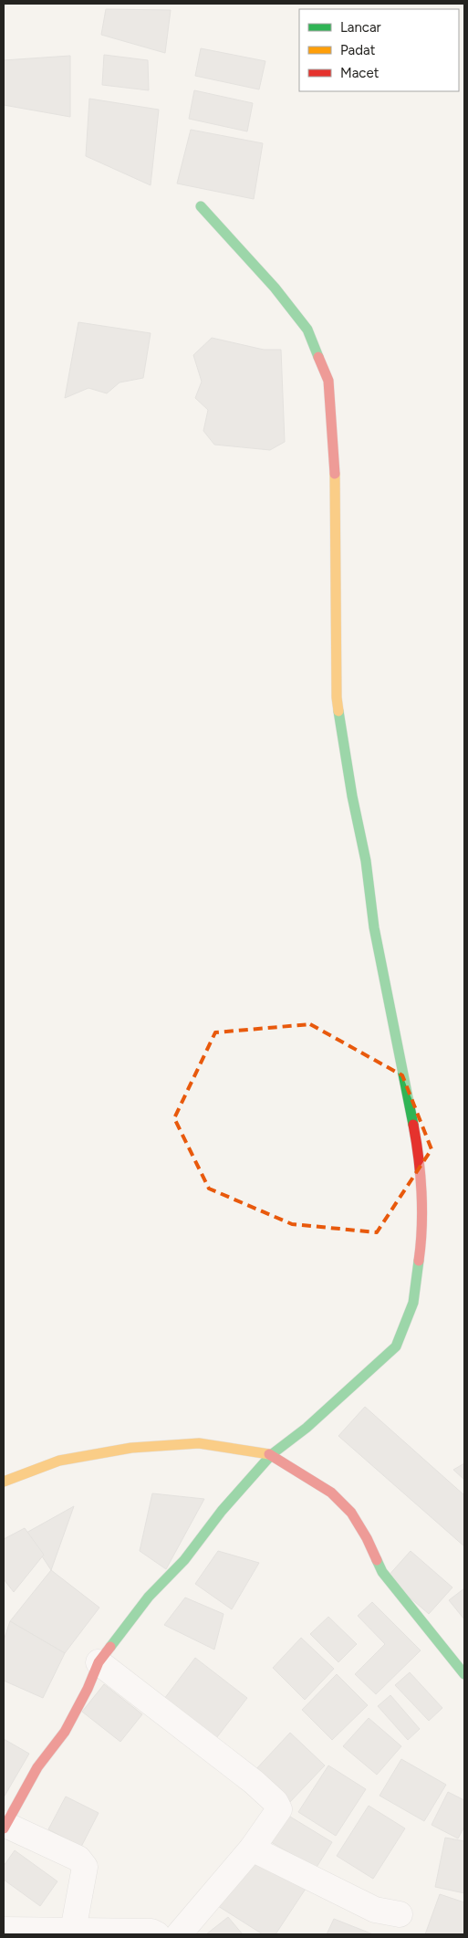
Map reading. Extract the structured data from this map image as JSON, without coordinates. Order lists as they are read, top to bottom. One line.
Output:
{"legend":["Lancar","Padat","Macet"]}
